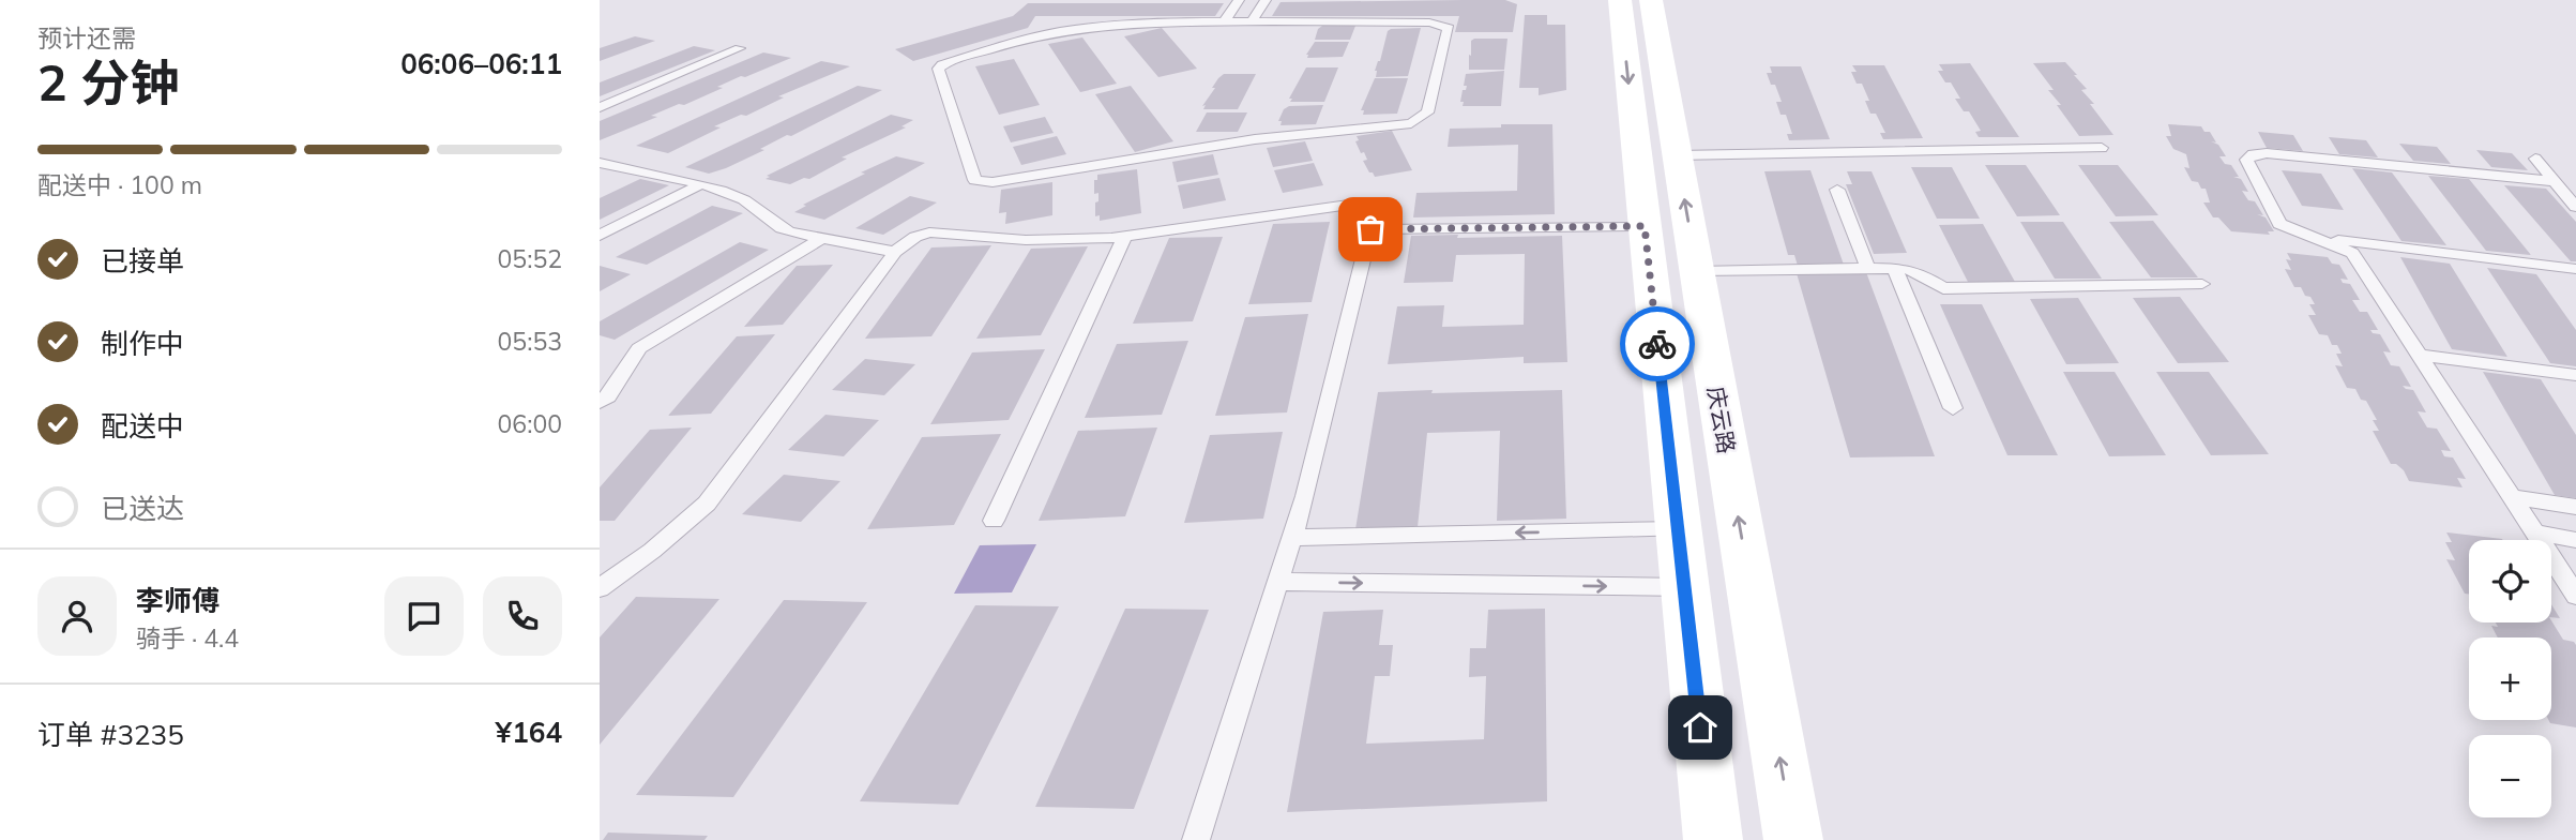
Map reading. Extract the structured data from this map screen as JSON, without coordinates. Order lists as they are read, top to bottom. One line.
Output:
{"streets":{"main road":["庆云路"]},"page":{"heading":["2 分钟","预计还需","06:06–06:11"],"panel":["李师傅","骑手 · 4.4","订单 #3235","¥164"],"bar":"配送中 · 100 m","list":[["已接单","05:52"],["制作中","05:53"],["配送中","06:00"],"已送达"],"map_buttons":["+","−"]}}
